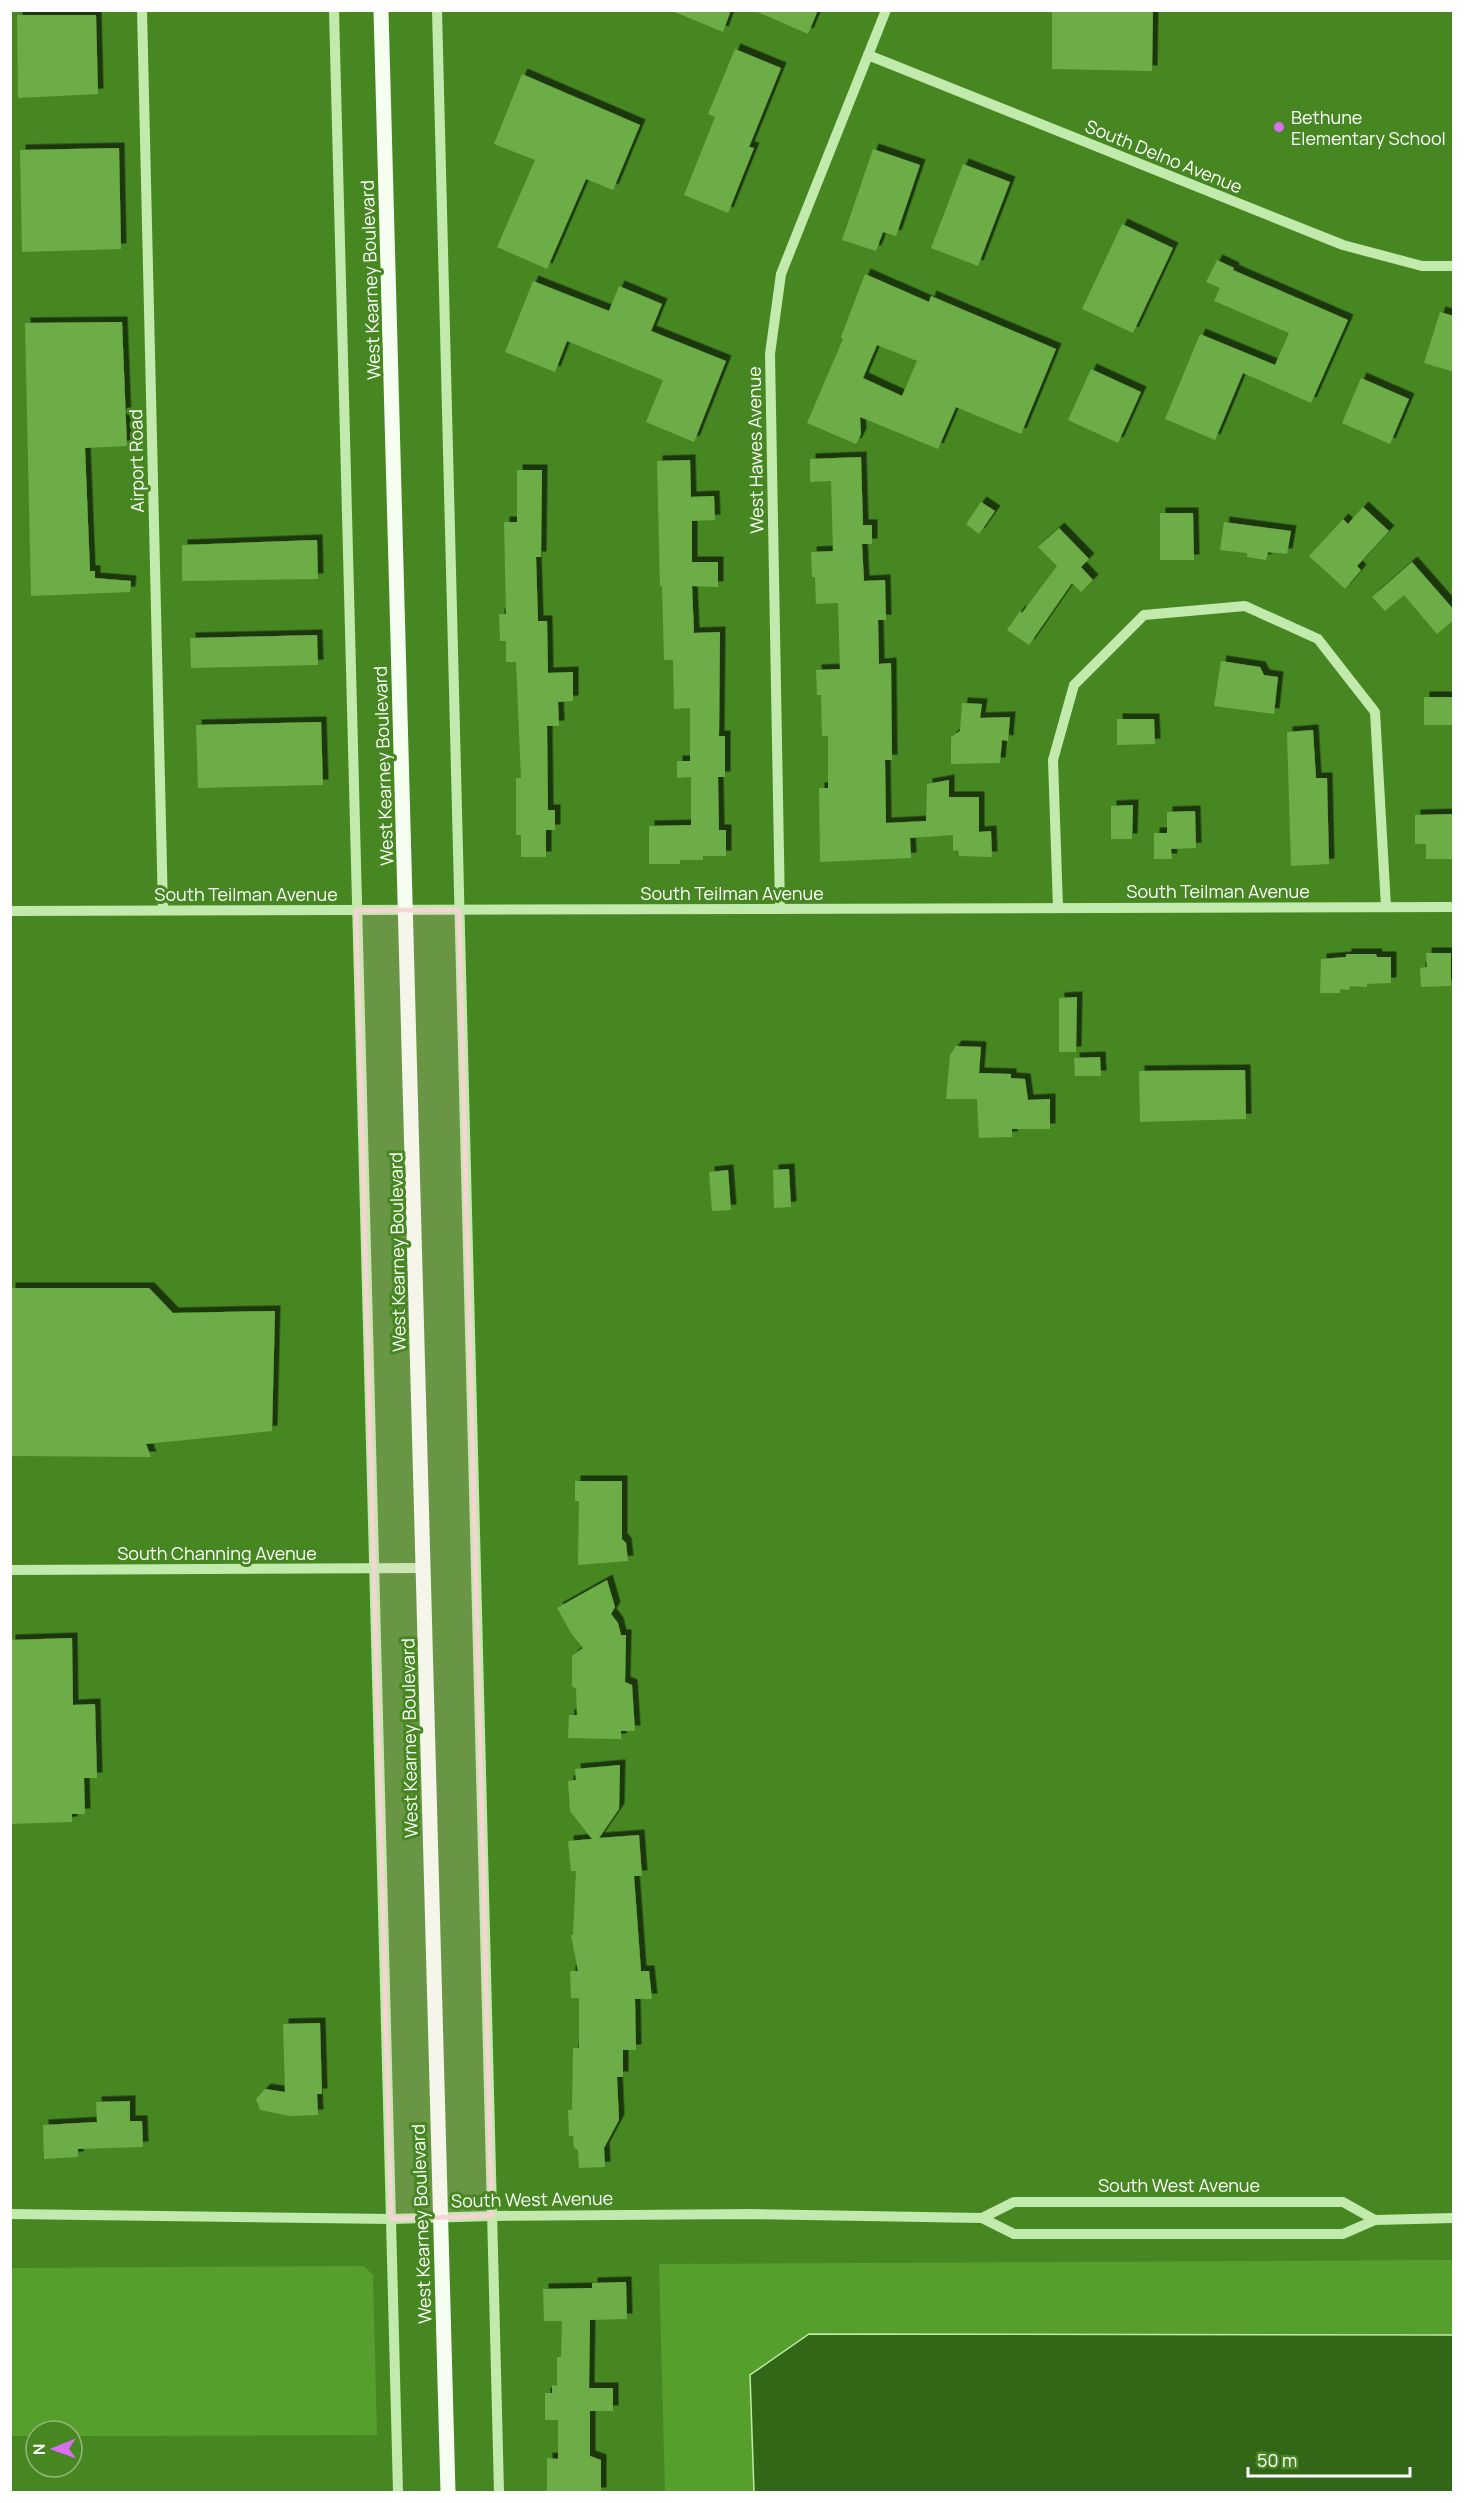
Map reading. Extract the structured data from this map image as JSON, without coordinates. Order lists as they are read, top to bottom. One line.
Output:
{"streets":{"main road":["West Kearney Boulevard"],"street":["South Delno Avenue","West Hawes Avenue","Airport Road","South Teilman Avenue","South Channing Avenue","South West Avenue"]},"crossings":[["South Delno Avenue","West Hawes Avenue"],["West Kearney Boulevard","South Teilman Avenue"],["West Kearney Boulevard","South Channing Avenue"],["West Kearney Boulevard","South West Avenue"],["West Hawes Avenue","South Teilman Avenue"],["Airport Road","South Teilman Avenue"]],"places":["Bethune Elementary School"],"scale_bar":"50 m","north":"left"}
